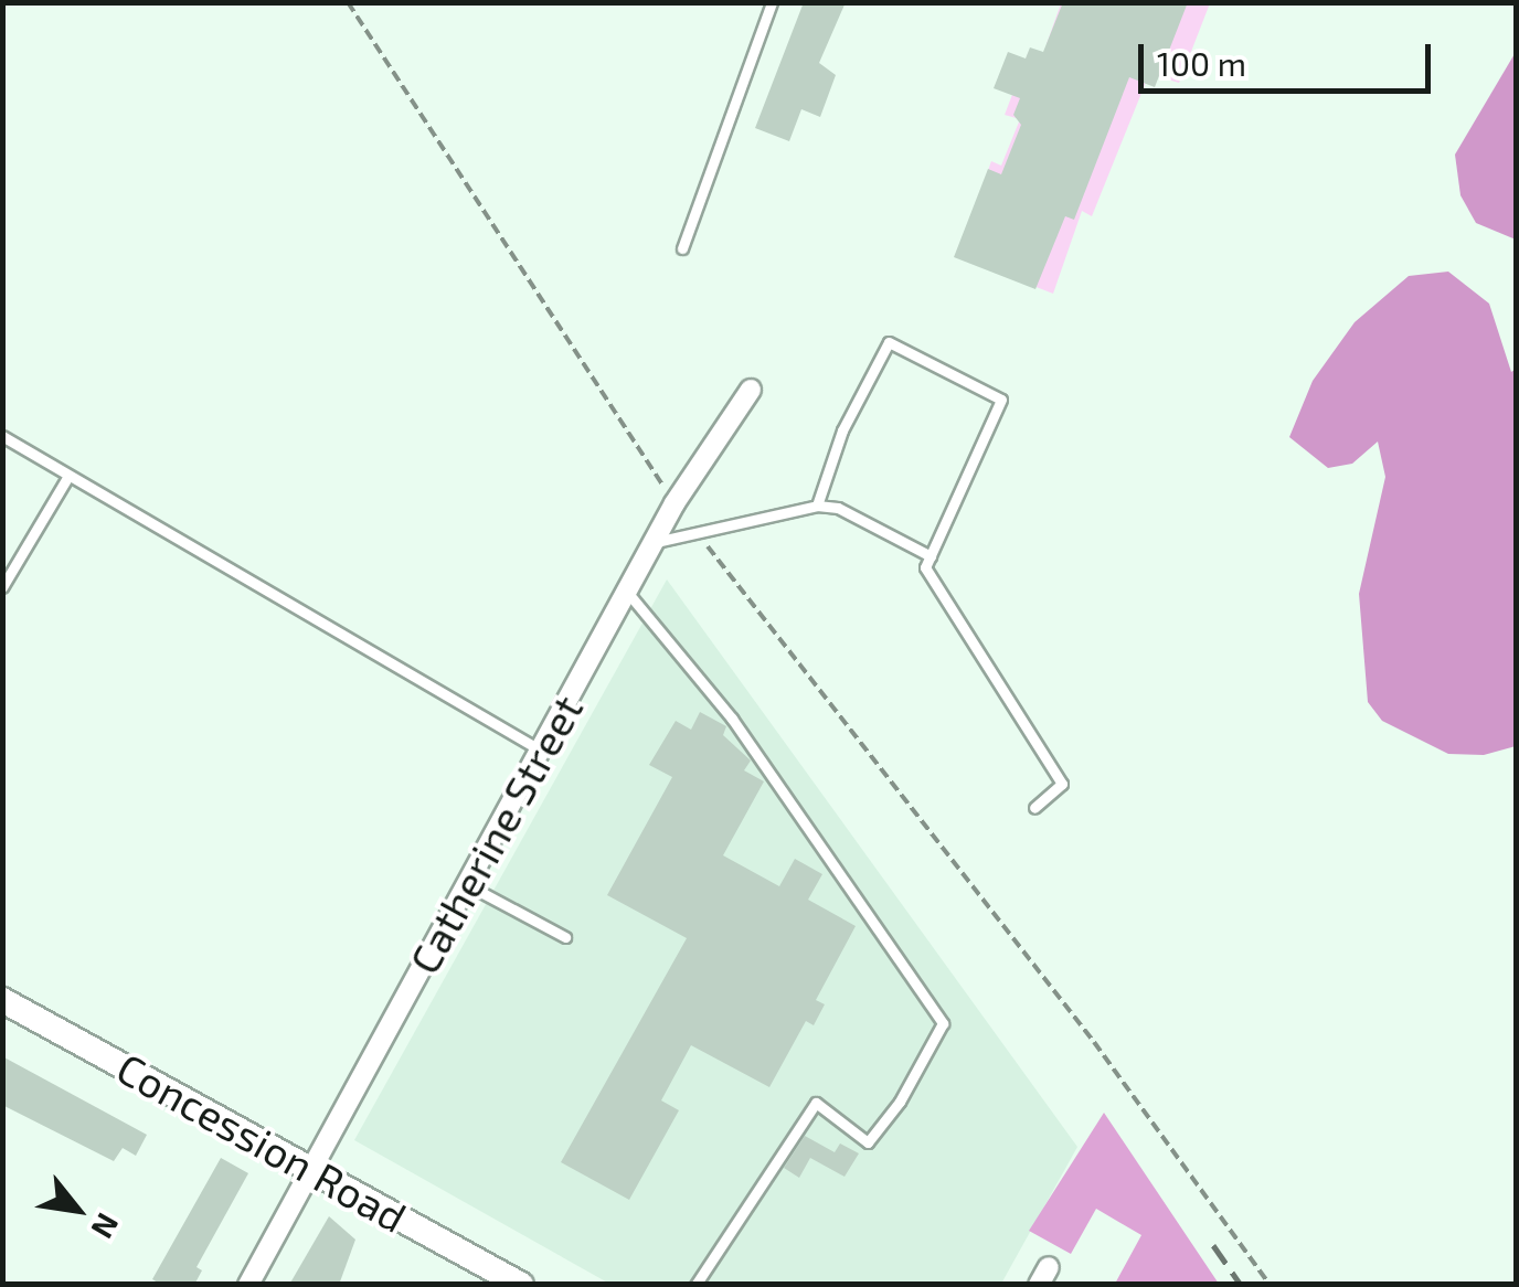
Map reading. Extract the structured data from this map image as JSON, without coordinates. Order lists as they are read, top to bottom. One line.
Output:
{"streets":{"street":["Catherine Street","Concession Road"]},"crossings":[["Catherine Street","Concession Road"]],"scale_bar":"100 m","north":"bottom right"}
